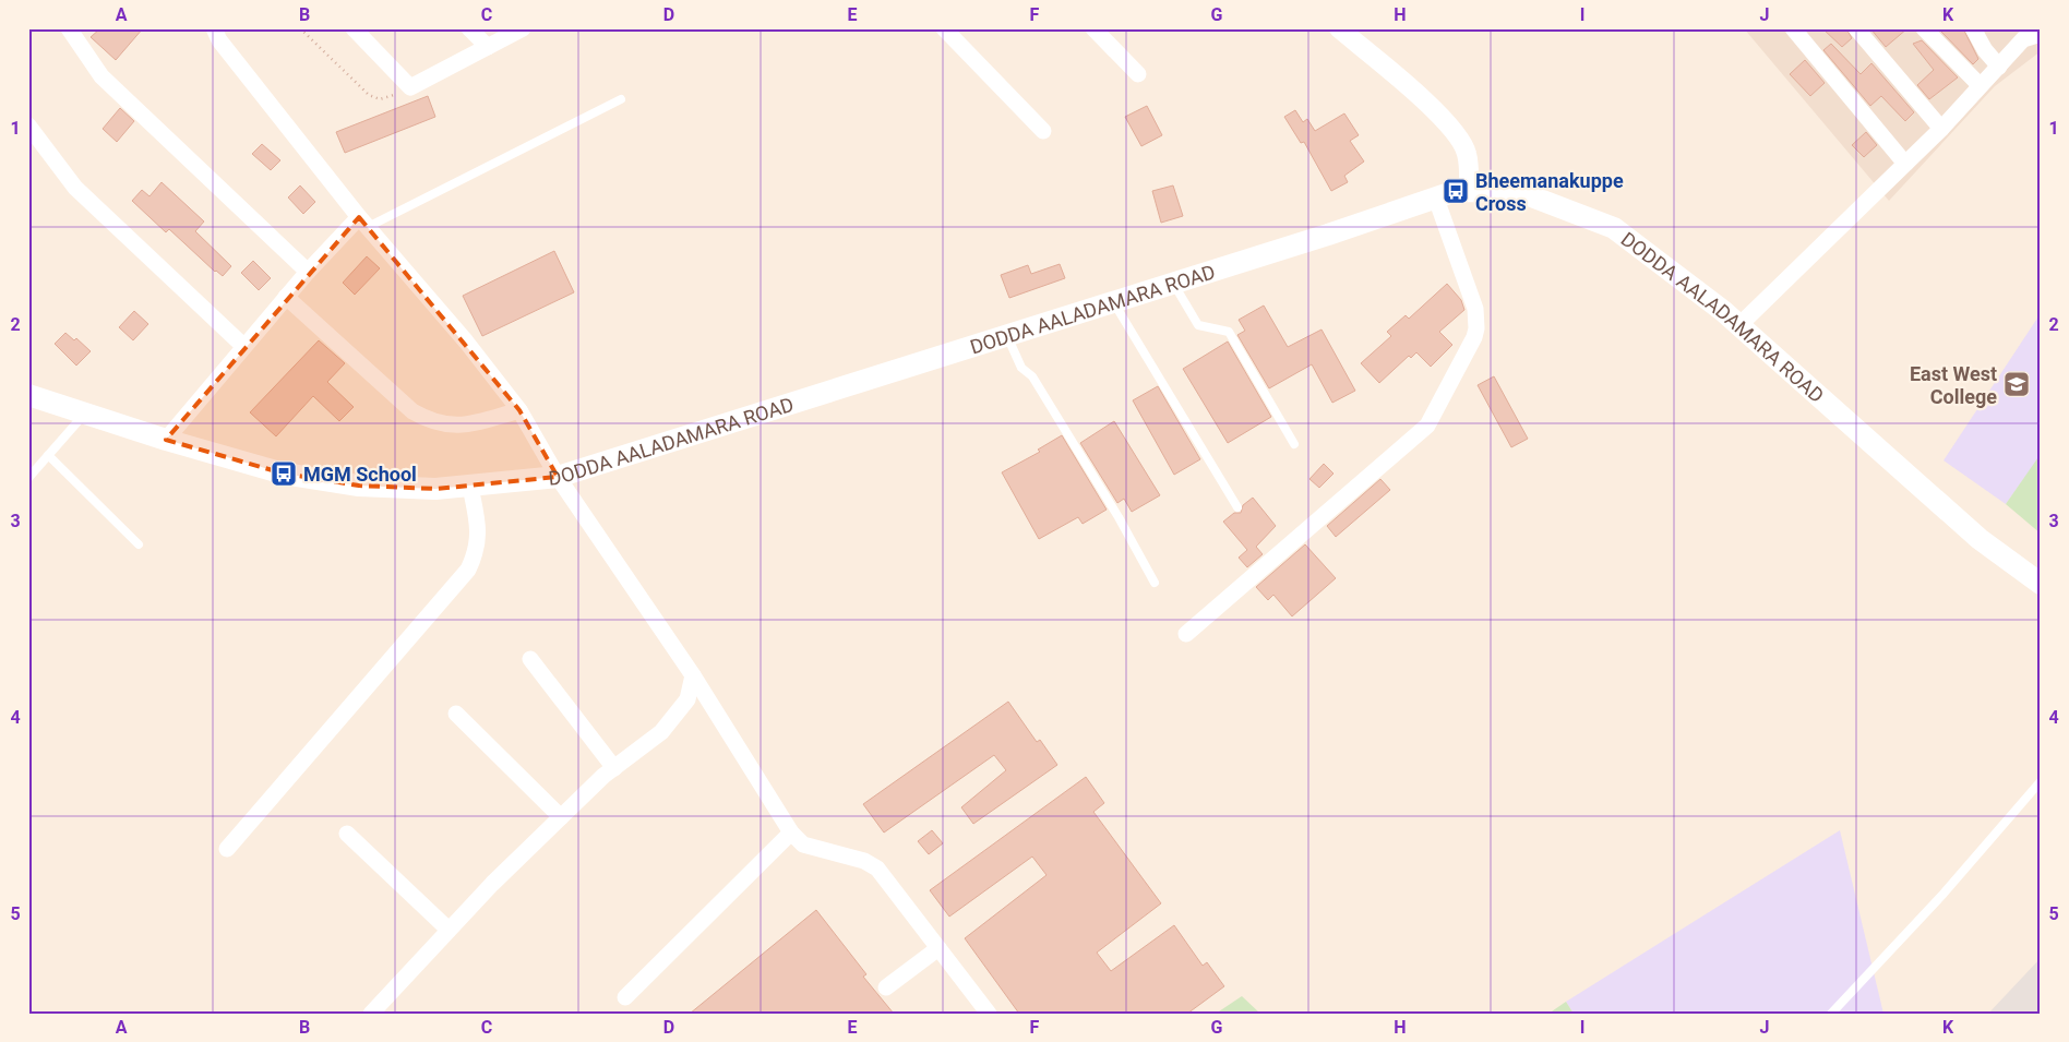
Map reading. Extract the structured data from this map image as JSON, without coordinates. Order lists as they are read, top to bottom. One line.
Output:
{"streets":{"main road":["DODDA AALADAMARA ROAD"]},"places":{"bus stop":["Bheemanakuppe Cross","MGM School"],"school or university":["East West College"]},"grid":{"columns":["A","B","C","D","E","F","G","H","I","J","K"],"rows":["1","2","3","4","5"]}}
